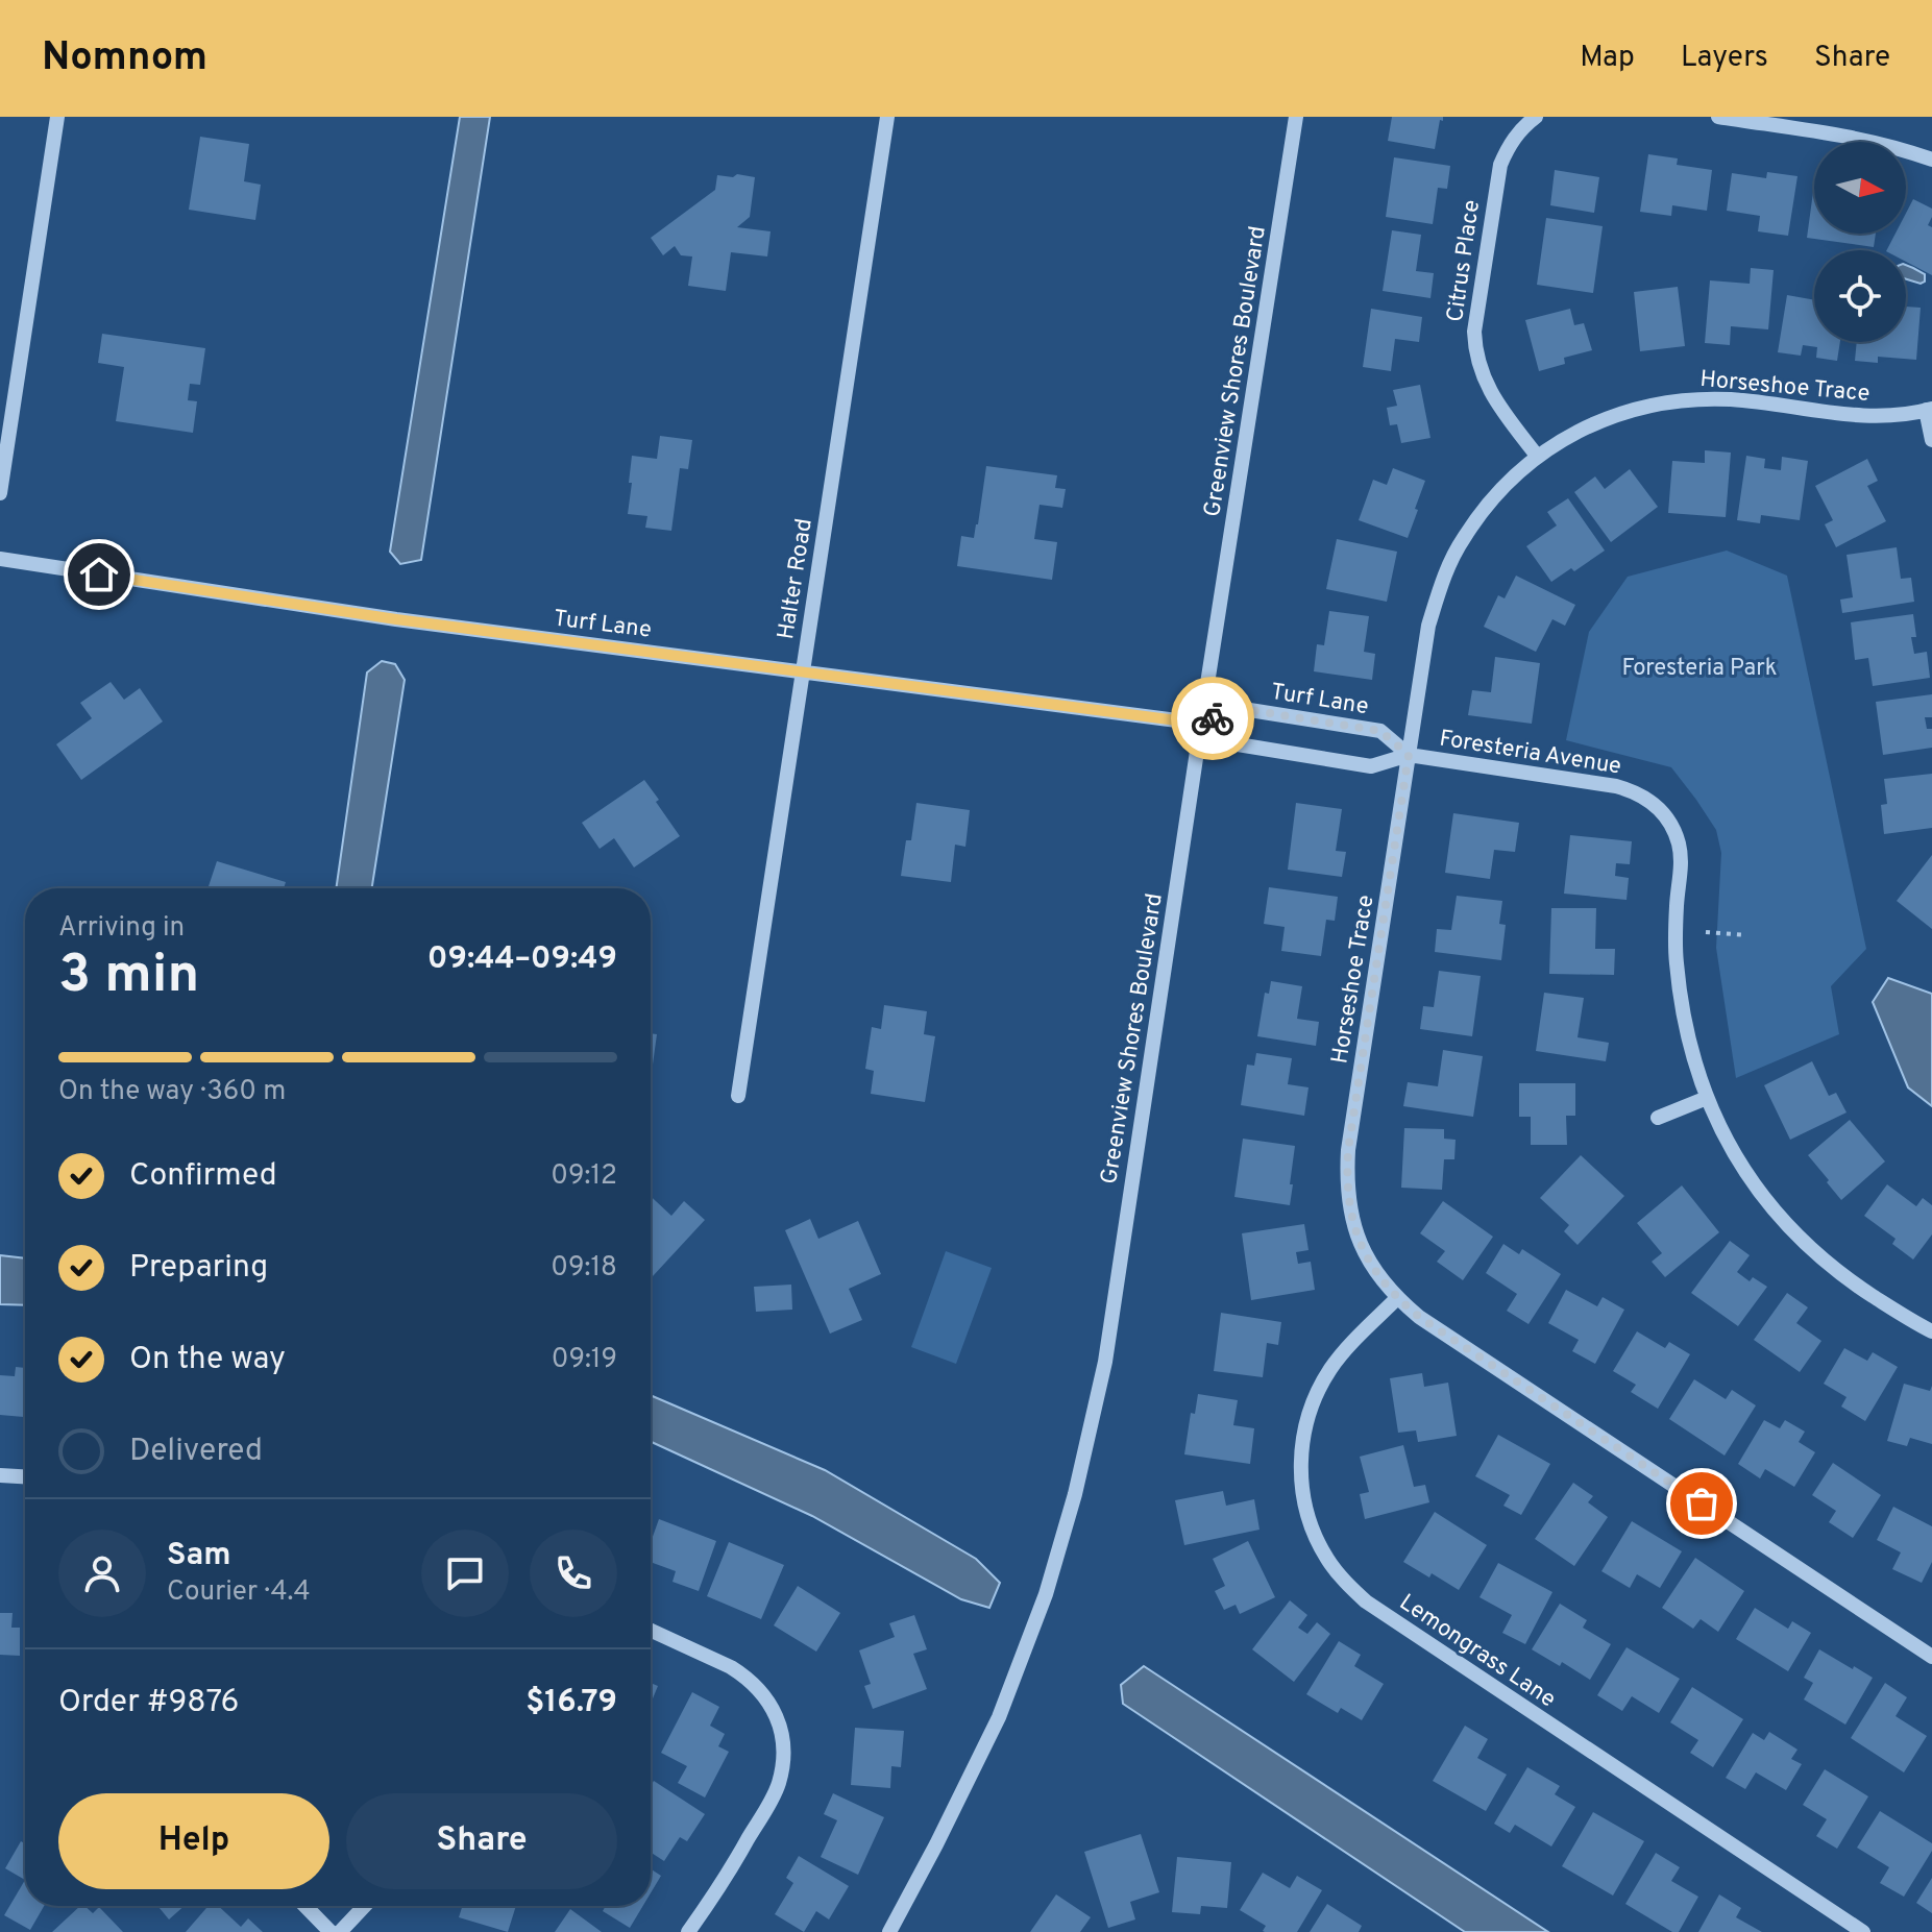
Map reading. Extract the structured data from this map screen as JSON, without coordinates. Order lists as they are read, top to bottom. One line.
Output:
{"streets":{"street":["Citrus Place","Greenview Shores Boulevard","Horseshoe Trace","Halter Road","Turf Lane","Foresteria Avenue","Lemongrass Lane"]},"crossings":[["Citrus Place","Horseshoe Trace"],["Greenview Shores Boulevard","Turf Lane"],["Horseshoe Trace","Turf Lane"],["Horseshoe Trace","Foresteria Avenue"],["Horseshoe Trace","Lemongrass Lane"],["Halter Road","Turf Lane"],["Turf Lane","Foresteria Avenue"]],"parks":["Foresteria Park"],"north":"right","page":{"header":"Nomnom","nav":["Map","Layers","Share"],"heading":["3 min","Arriving in","09:44–09:49"],"panel":["Sam","Courier · 4.4","Order #9876","$16.79"],"bar":"On the way · 360 m","list":[["Confirmed","09:12"],["Preparing","09:18"],["On the way","09:19"],"Delivered"],"buttons":["Help","Share"]}}
